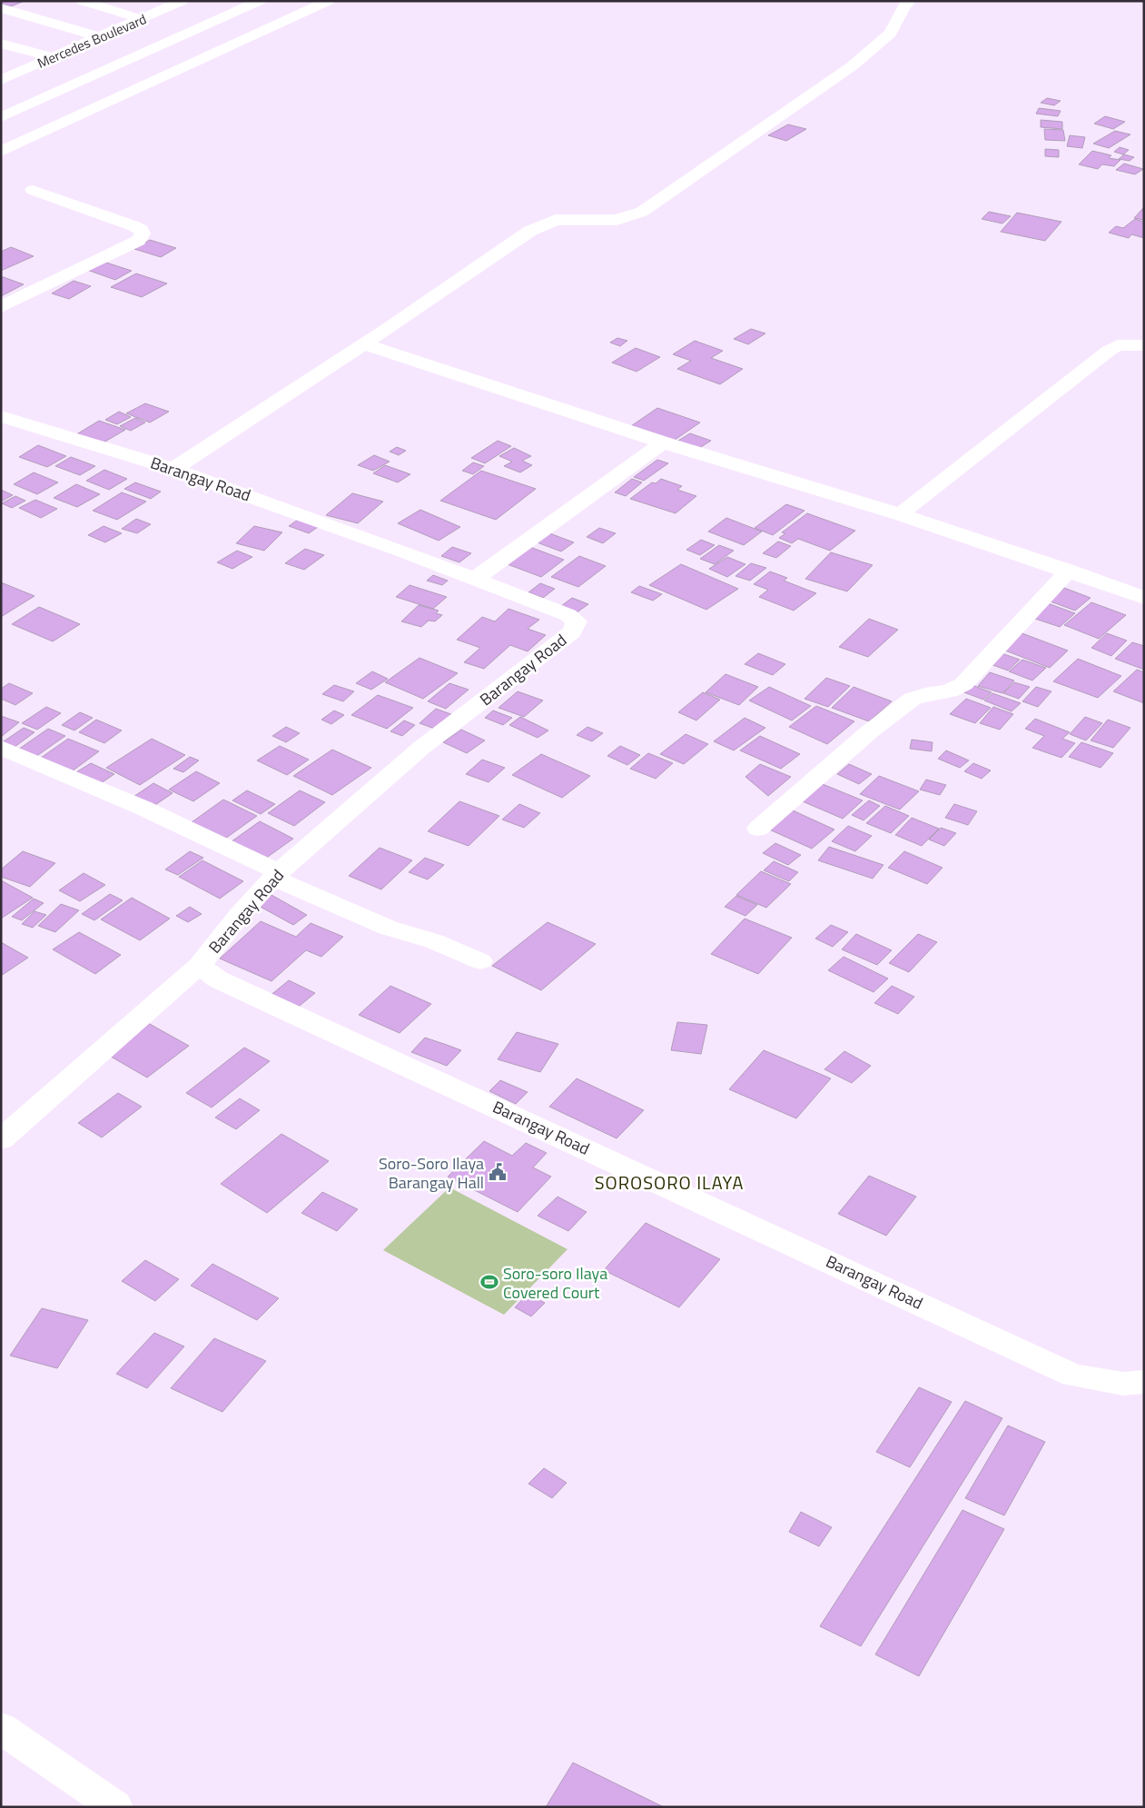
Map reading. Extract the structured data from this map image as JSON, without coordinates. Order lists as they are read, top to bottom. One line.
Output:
{"streets":{"street":["Mercedes Boulevard","Barangay Road"]},"districts":["SOROSORO ILAYA"],"places":{"public building":["Soro-Soro Ilaya Barangay Hall"],"sports":["Soro-soro Ilaya Covered Court"]}}
